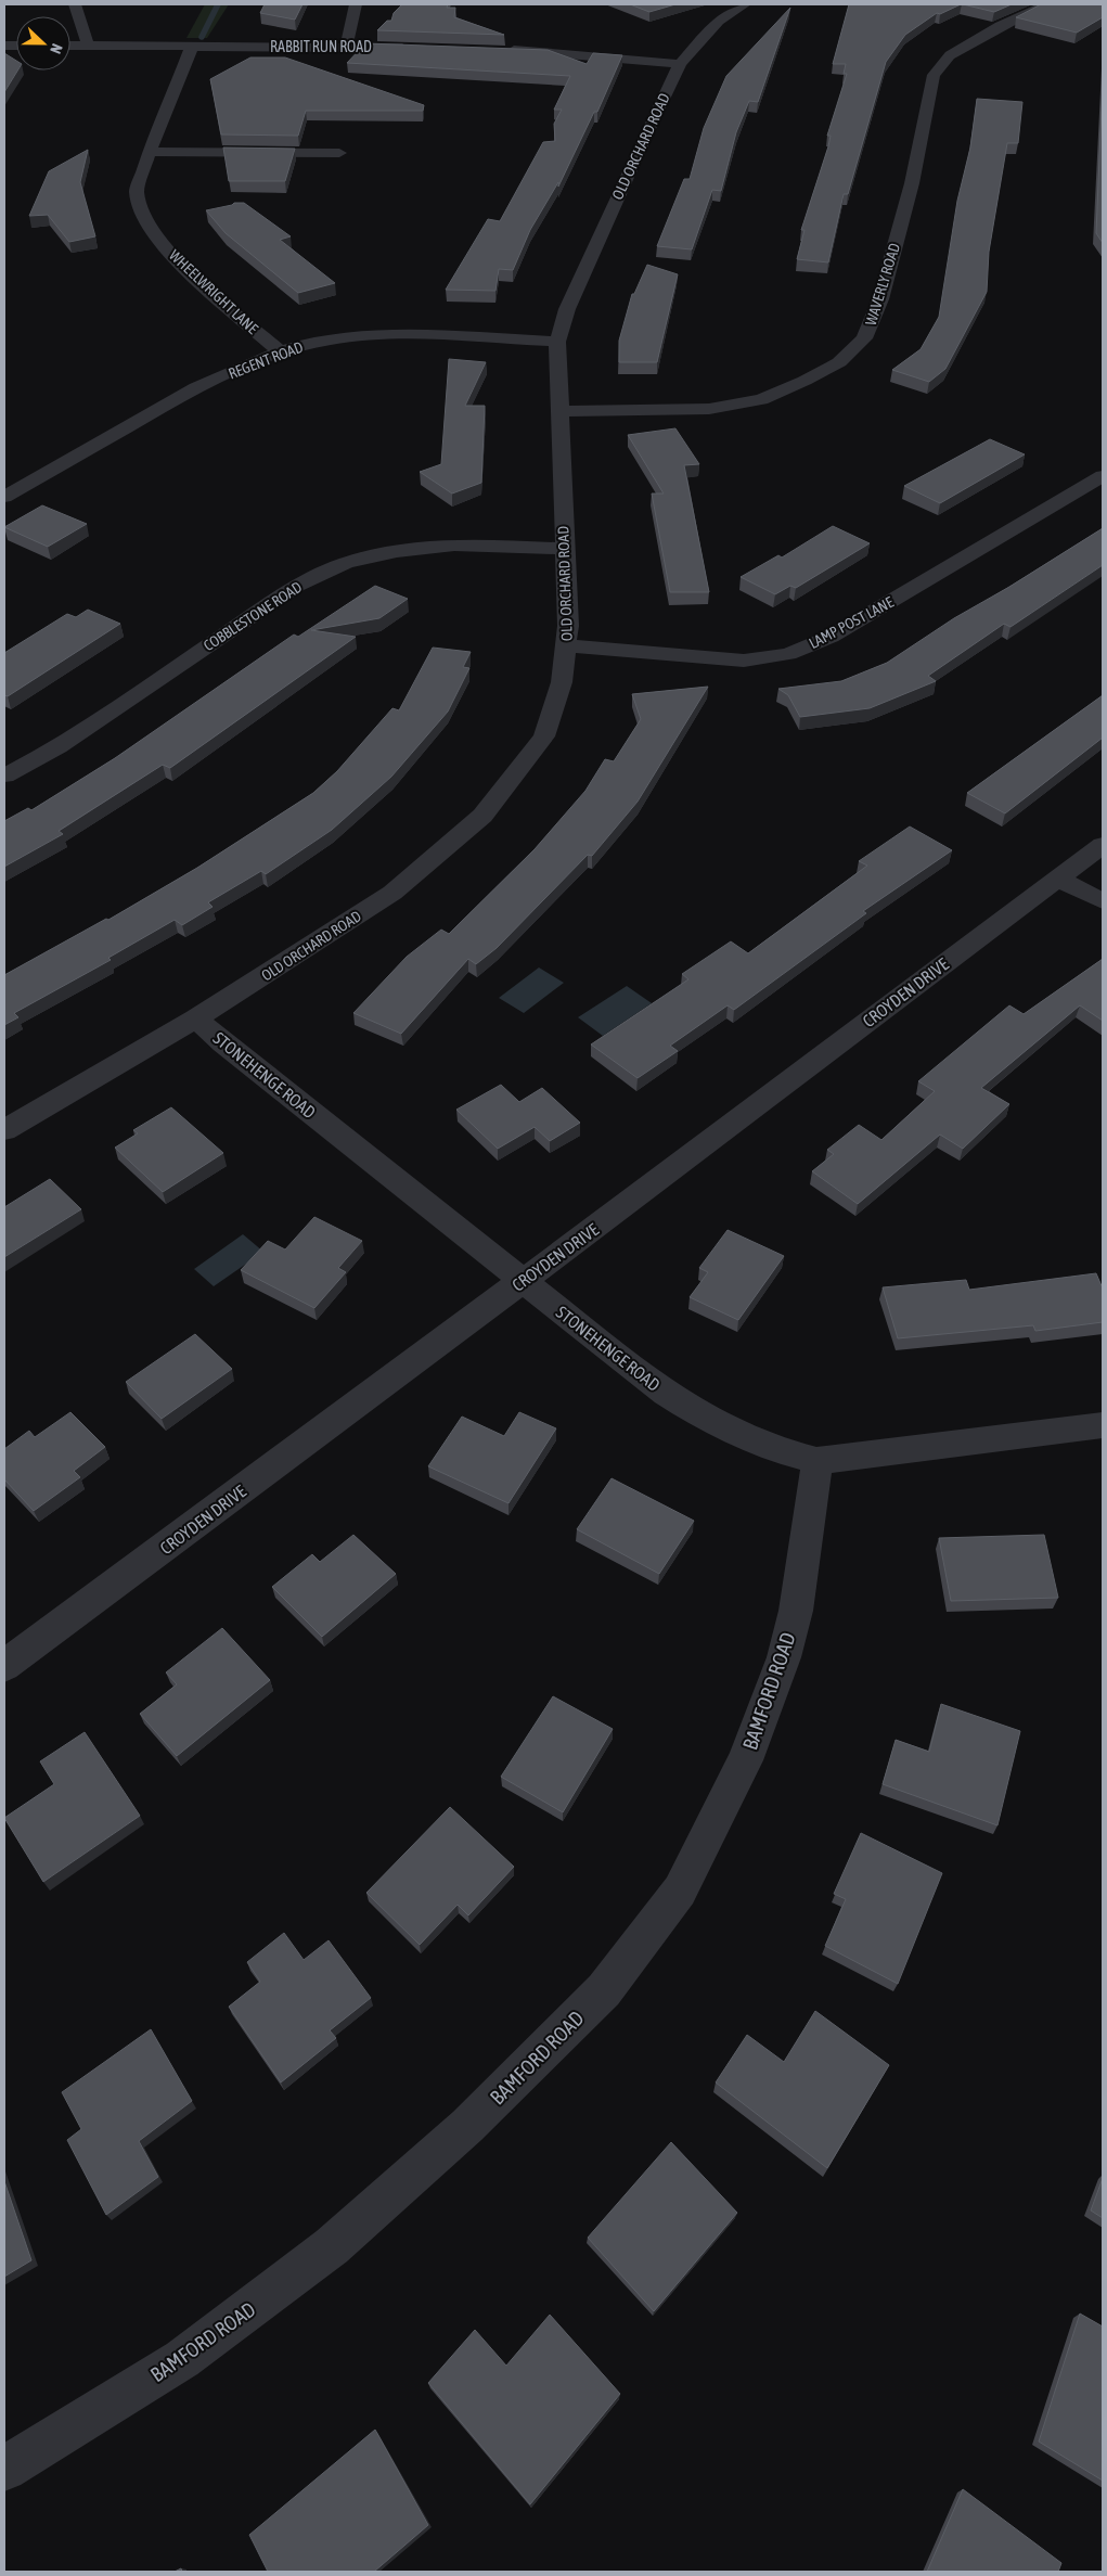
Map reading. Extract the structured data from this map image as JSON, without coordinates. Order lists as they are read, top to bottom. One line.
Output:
{"streets":{"street":["RABBIT RUN ROAD","OLD ORCHARD ROAD","WAVERLY ROAD","WHEELWRIGHT LANE","REGENT ROAD","COBBLESTONE ROAD","LAMP POST LANE","CROYDEN DRIVE","STONEHENGE ROAD","BAMFORD ROAD"]},"crossings":[["RABBIT RUN ROAD","WHEELWRIGHT LANE"],["OLD ORCHARD ROAD","WAVERLY ROAD"],["OLD ORCHARD ROAD","REGENT ROAD"],["OLD ORCHARD ROAD","COBBLESTONE ROAD"],["OLD ORCHARD ROAD","LAMP POST LANE"],["OLD ORCHARD ROAD","STONEHENGE ROAD"],["WHEELWRIGHT LANE","REGENT ROAD"],["CROYDEN DRIVE","STONEHENGE ROAD"],["STONEHENGE ROAD","BAMFORD ROAD"]],"north":"right"}
